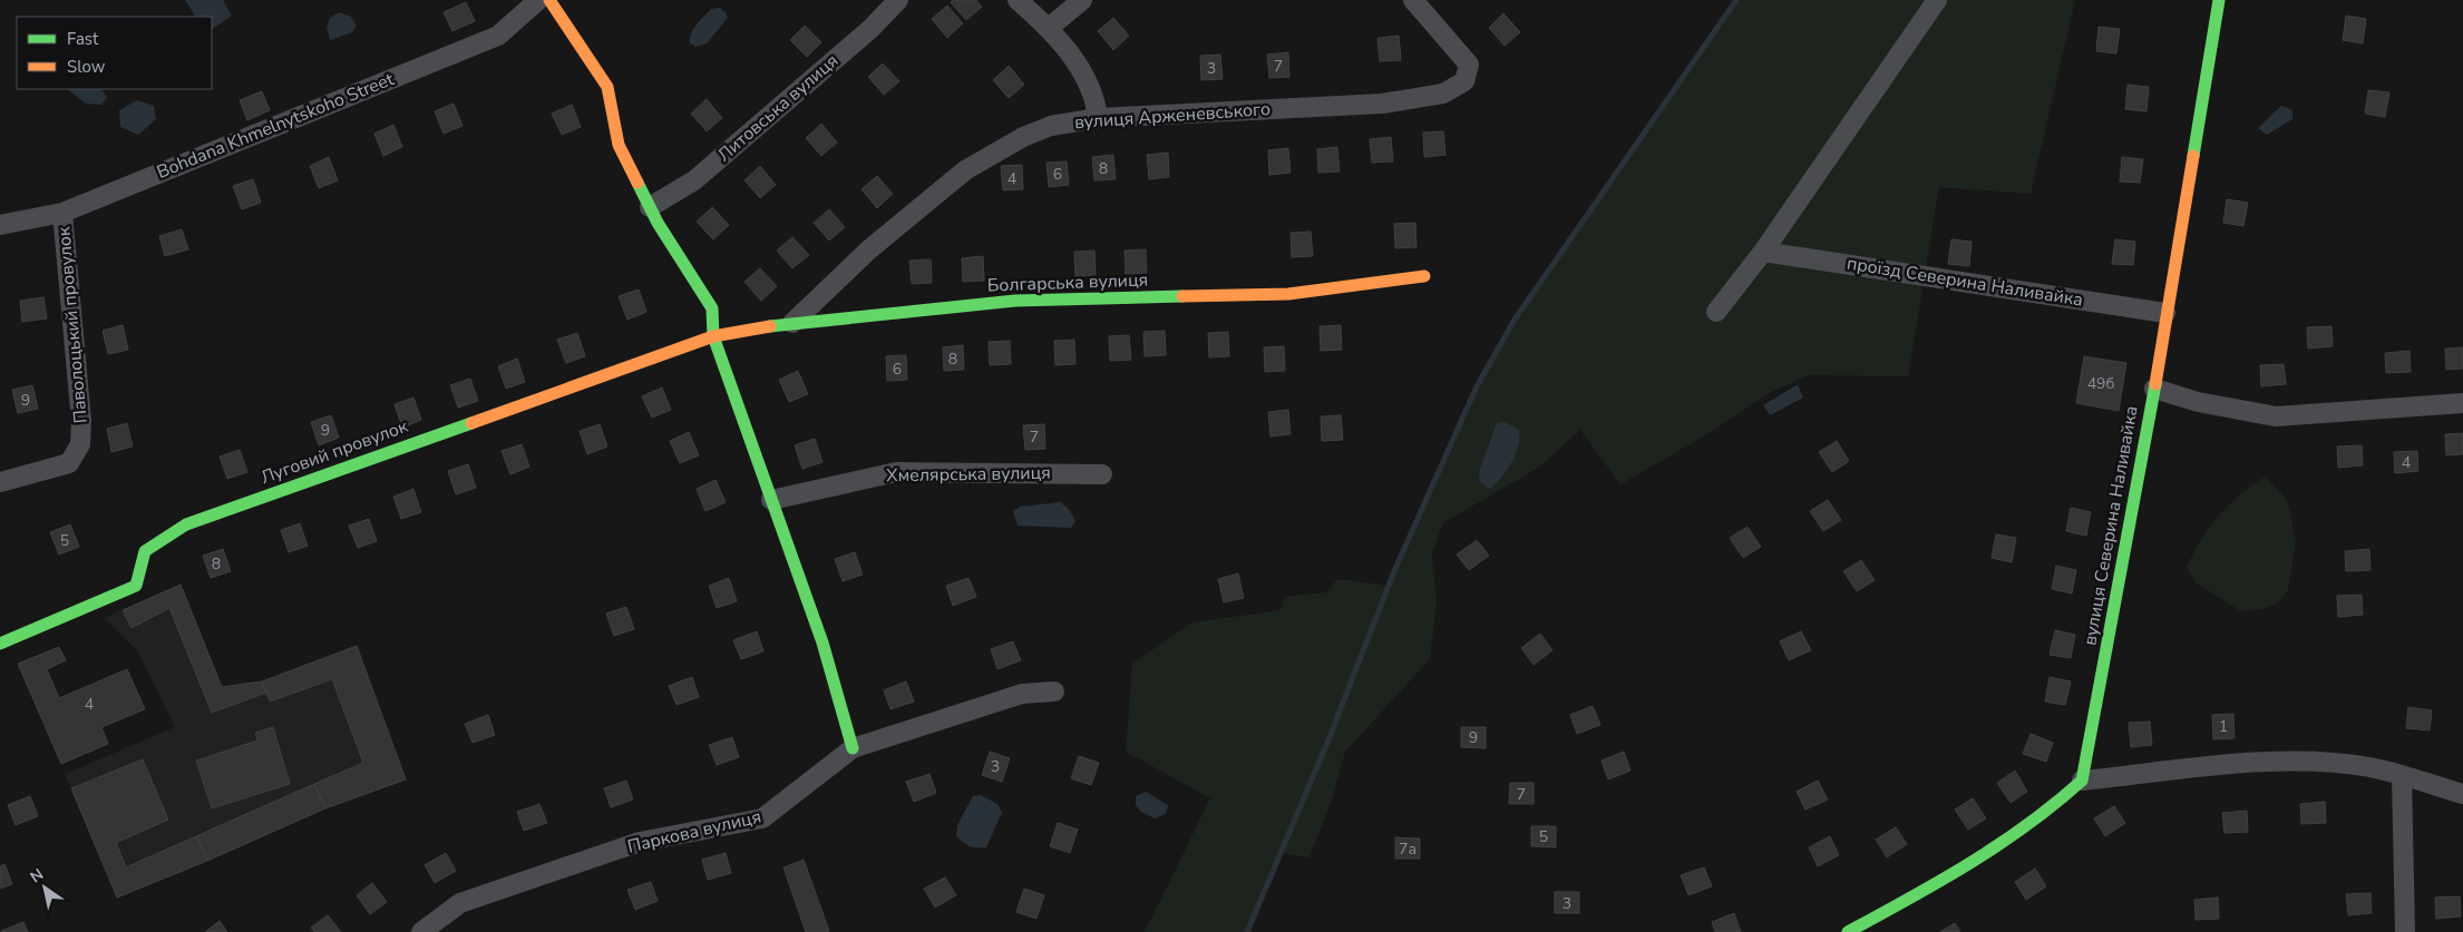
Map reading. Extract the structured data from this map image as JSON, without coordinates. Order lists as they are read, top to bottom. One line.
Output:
{"streets":{"street":["Литовська вулиця","вулиця Арженевського","Bohdana Khmelnytskoho Street","проїзд Северина Наливайка","Болгарська вулиця","Паволоцький провулок","Луговий провулок","Хмелярська вулиця","вулиця Северина Наливайка","Паркова вулиця"]},"crossings":[["вулиця Арженевського","Болгарська вулиця"],["Bohdana Khmelnytskoho Street","Паволоцький провулок"],["проїзд Северина Наливайка","вулиця Северина Наливайка"],["Болгарська вулиця","Луговий провулок"]],"house_numbers":["7","3","8","6","4","8","6","49б","9","9","7","4","5","8","4","1","9","3","7","5","7а","3"],"legend":["Fast","Slow"],"north":"top left"}
